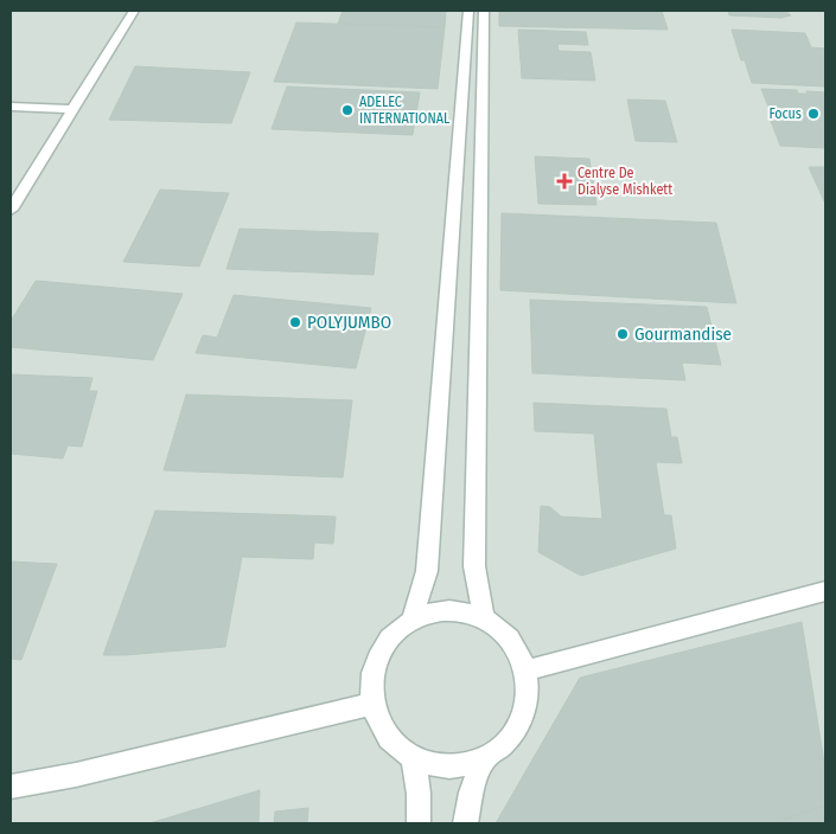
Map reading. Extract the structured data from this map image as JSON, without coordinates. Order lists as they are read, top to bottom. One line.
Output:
{"places":{"other":["ADELEC INTERNATIONAL","Focus","POLYJUMBO","Gourmandise"],"health":["Centre De Dialyse Mishkett"]}}
